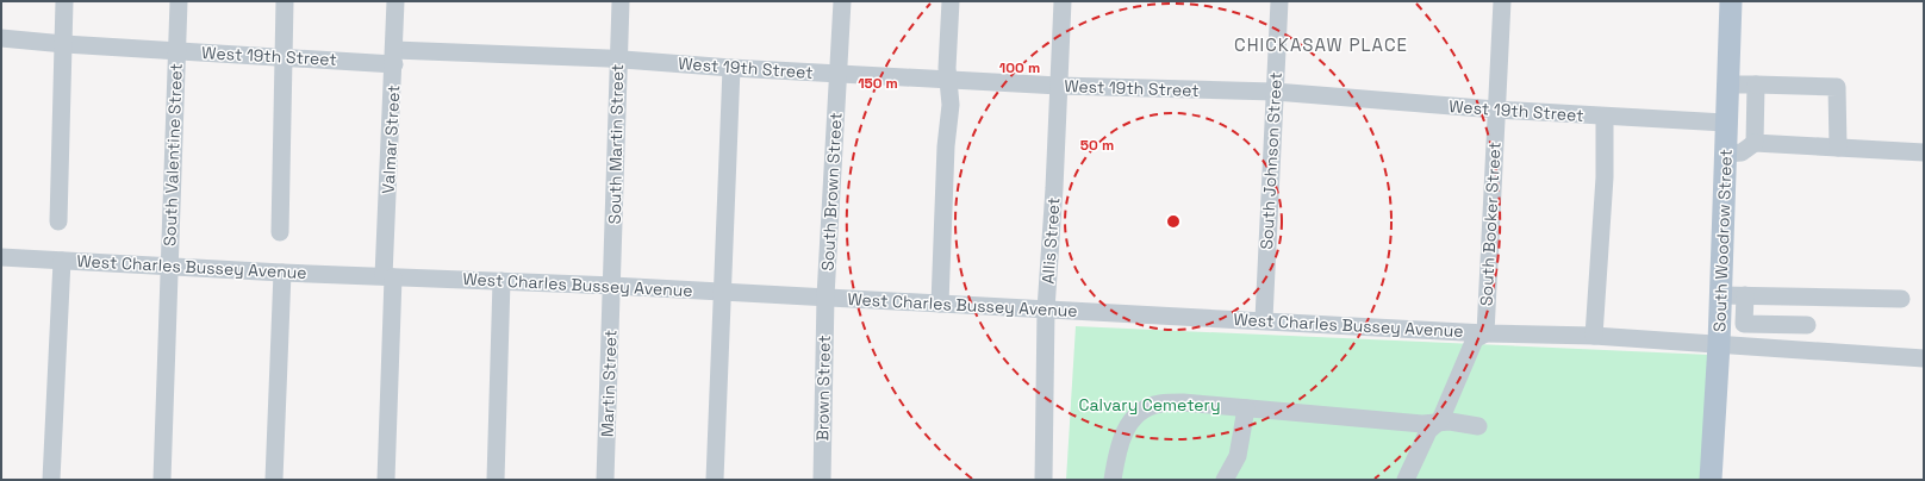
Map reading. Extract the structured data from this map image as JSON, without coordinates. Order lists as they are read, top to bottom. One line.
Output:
{"streets":{"main road":["South Woodrow Street"],"street":["West 19th Street","Valmar Street","South Martin Street","South Valentine Street","South Johnson Street","South Brown Street","South Booker Street","Allis Street","West Charles Bussey Avenue","Martin Street","Brown Street"]},"crossings":[["West 19th Street","Valmar Street"],["West 19th Street","South Martin Street"],["West 19th Street","South Valentine Street"],["West 19th Street","South Johnson Street"],["West 19th Street","South Brown Street"],["West 19th Street","South Booker Street"],["West 19th Street","Allis Street"],["West 19th Street","South Woodrow Street"],["Valmar Street","West Charles Bussey Avenue"],["South Martin Street","West Charles Bussey Avenue"],["South Martin Street","Martin Street"],["South Valentine Street","West Charles Bussey Avenue"],["South Johnson Street","West Charles Bussey Avenue"],["South Brown Street","West Charles Bussey Avenue"],["South Brown Street","Brown Street"],["South Booker Street","West Charles Bussey Avenue"],["Allis Street","West Charles Bussey Avenue"],["South Woodrow Street","West Charles Bussey Avenue"],["West Charles Bussey Avenue","Martin Street"],["West Charles Bussey Avenue","Brown Street"]],"districts":["CHICKASAW PLACE"],"parks":["Calvary Cemetery"],"rings":["100 m","150 m","50 m"]}
